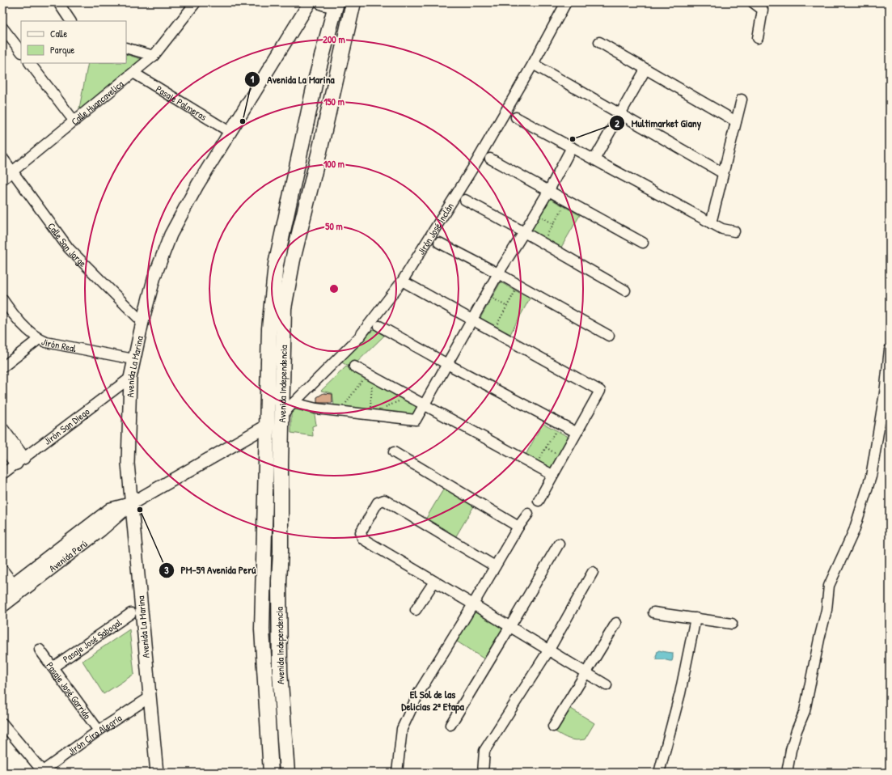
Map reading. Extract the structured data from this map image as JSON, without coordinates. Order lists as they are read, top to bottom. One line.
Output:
{"streets":{"main road":["Avenida Independencia"],"street":["Pasaje Palmeras","Calle Huancavelica","Jirón José Inclán","Calle San Jorge","Jirón Real","Avenida La Marina","Jirón San Diego","Avenida Perú","Pasaje José Sabogal","Pasaje José Garrido","Jirón Ciro Alegría"]},"crossings":[["Pasaje Palmeras","Calle Huancavelica"],["Pasaje Palmeras","Avenida La Marina"],["Calle Huancavelica","Calle San Jorge"],["Jirón José Inclán","Avenida Independencia"],["Jirón José Inclán","Avenida Perú"],["Calle San Jorge","Avenida La Marina"],["Jirón Real","Avenida La Marina"],["Avenida La Marina","Jirón San Diego"],["Avenida La Marina","Avenida Perú"],["Avenida La Marina","Jirón Ciro Alegría"],["Avenida Independencia","Avenida Perú"],["Pasaje José Sabogal","Pasaje José Garrido"],["Pasaje José Garrido","Jirón Ciro Alegría"]],"districts":["El Sol de las Delicias 2ª Etapa"],"places":["Avenida La Marina","Multimarket Giany","PM-59 Avenida Perú"],"legend":["Calle","Parque"],"rings":["200 m","150 m","100 m","50 m"]}
